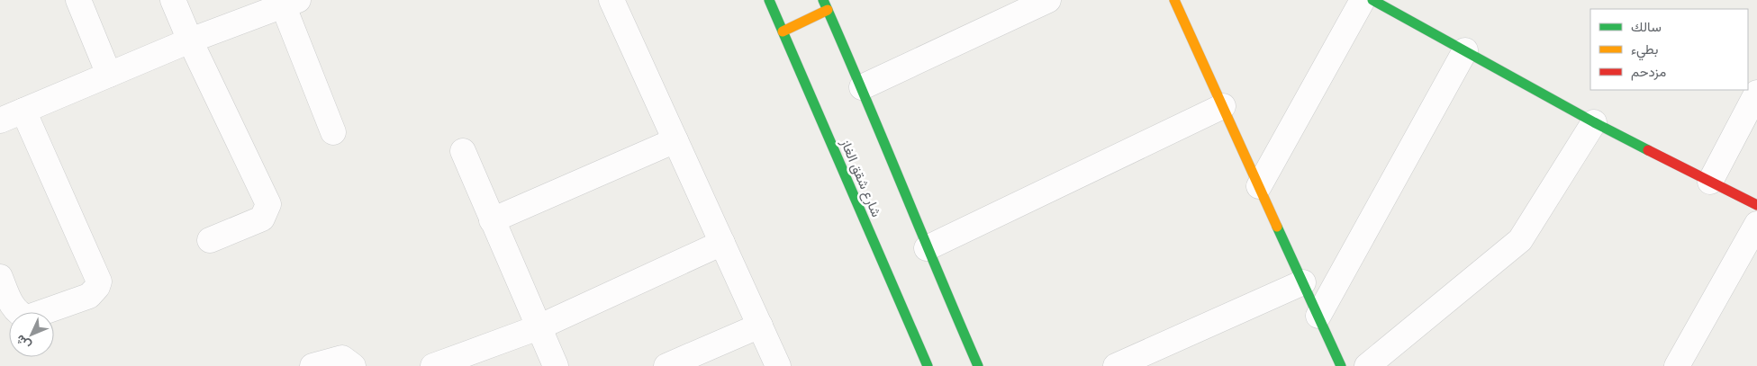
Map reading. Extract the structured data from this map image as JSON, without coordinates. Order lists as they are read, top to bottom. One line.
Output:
{"streets":{"street":["شارع شقق الغاز"]},"legend":["سالك","بطيء","مزدحم"],"north":"bottom left"}
